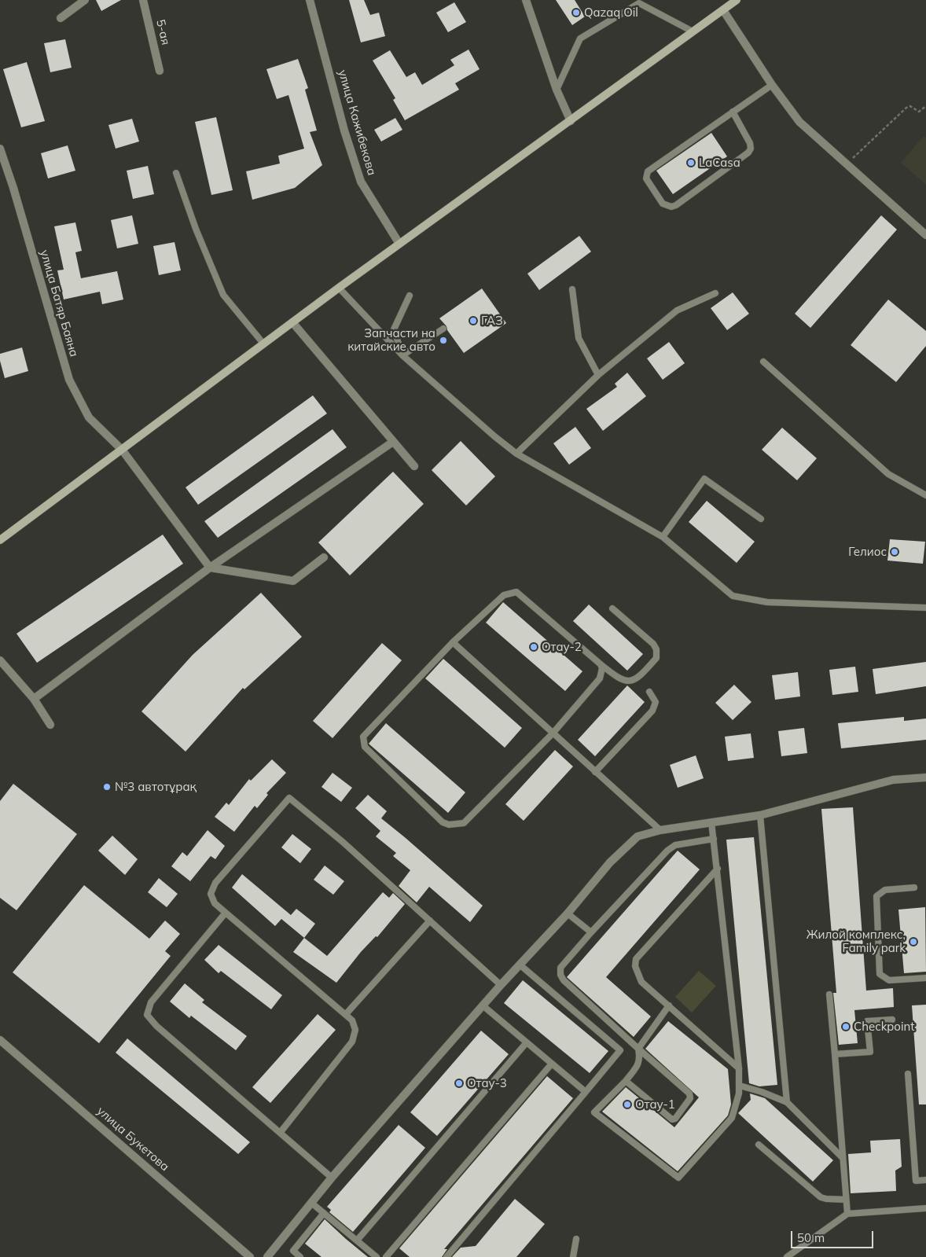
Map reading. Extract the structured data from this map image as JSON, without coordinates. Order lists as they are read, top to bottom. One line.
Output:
{"streets":{"street":["5-ая","улица Кажибекова","улица Батяр Баяна","улица Букетова"]},"places":["Qazaq Oil","LaCasa","ГАЗ","Запчасти на китайские авто","Гелиос","Отау-2","№3 автотұрақ","Жилой комплекс, Family park","Checkpoint","Отау-3","Отау-1"],"scale_bar":"50 m"}
